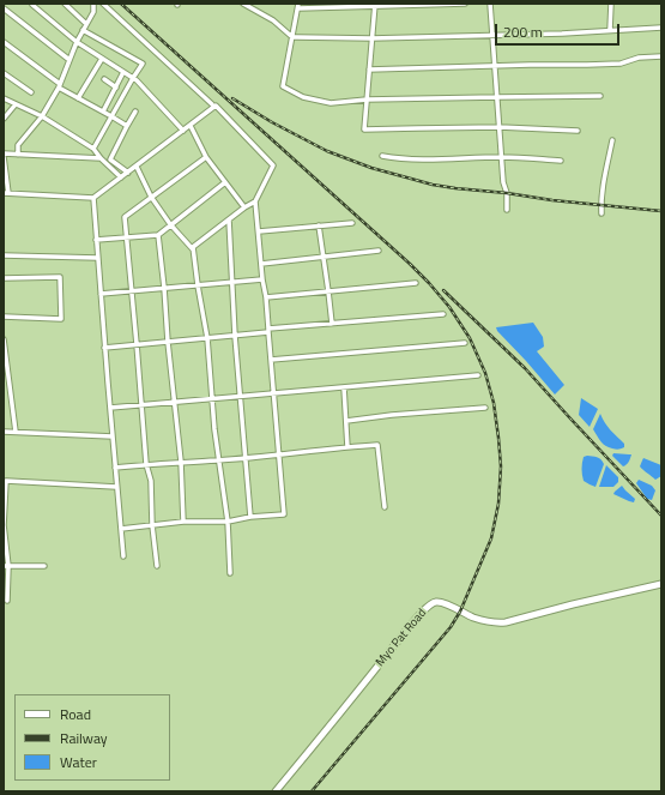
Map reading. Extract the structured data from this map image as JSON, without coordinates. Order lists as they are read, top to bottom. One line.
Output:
{"streets":{"main road":["Myo Pat Road"]},"legend":["Road","Railway","Water"],"scale_bar":"200 m"}
